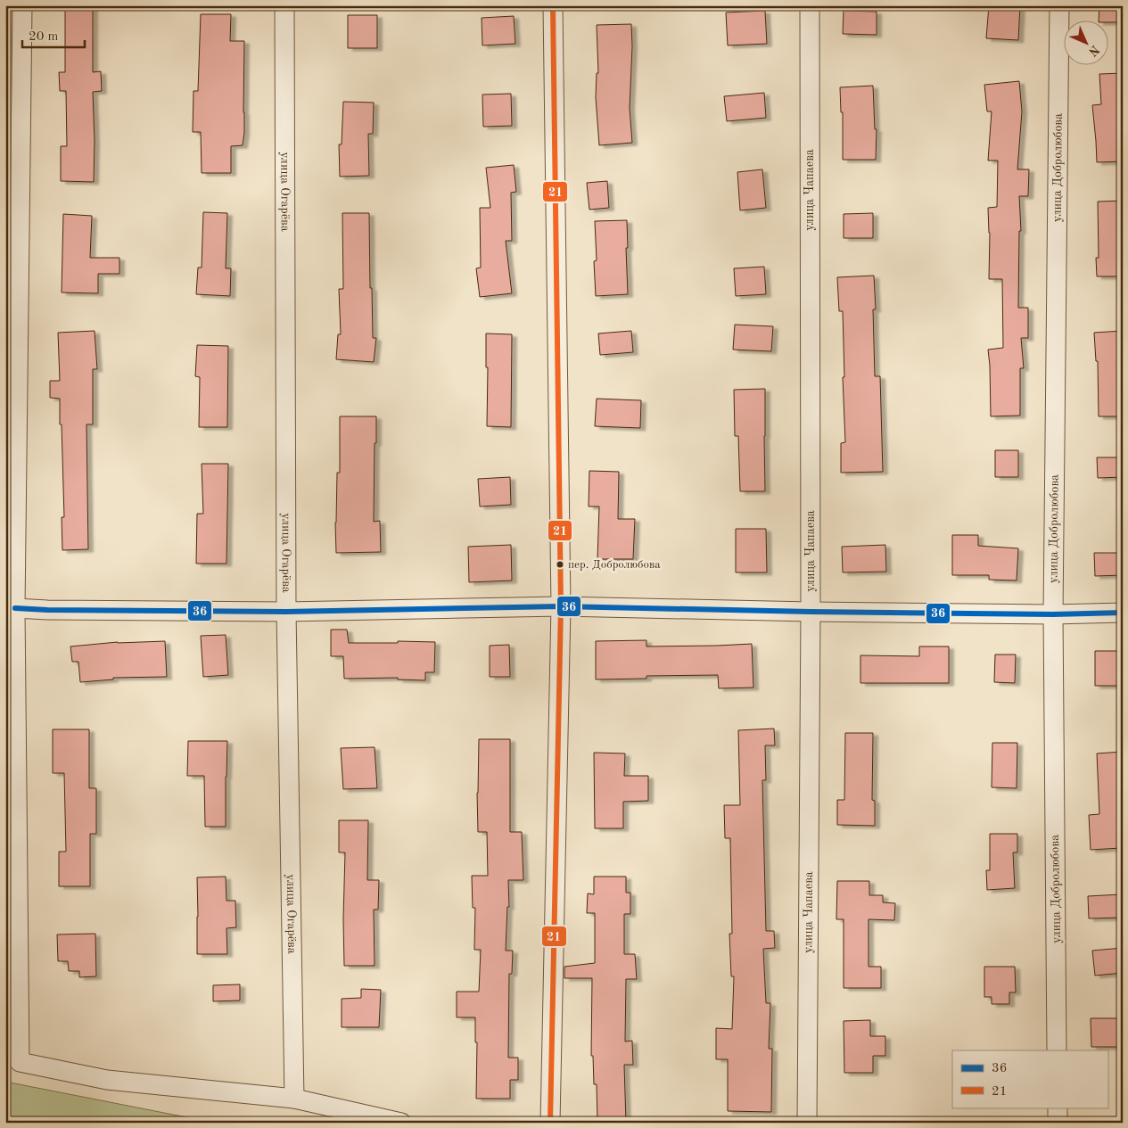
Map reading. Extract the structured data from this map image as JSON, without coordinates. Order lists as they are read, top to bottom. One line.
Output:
{"streets":{"street":["улица Добролюбова","улица Чапаева","улица Огарёва"]},"places":["пер. Добролюбова"],"lines":["transit line 21","transit line 36"],"legend":["36","21"],"scale_bar":"20 m","north":"bottom right"}
